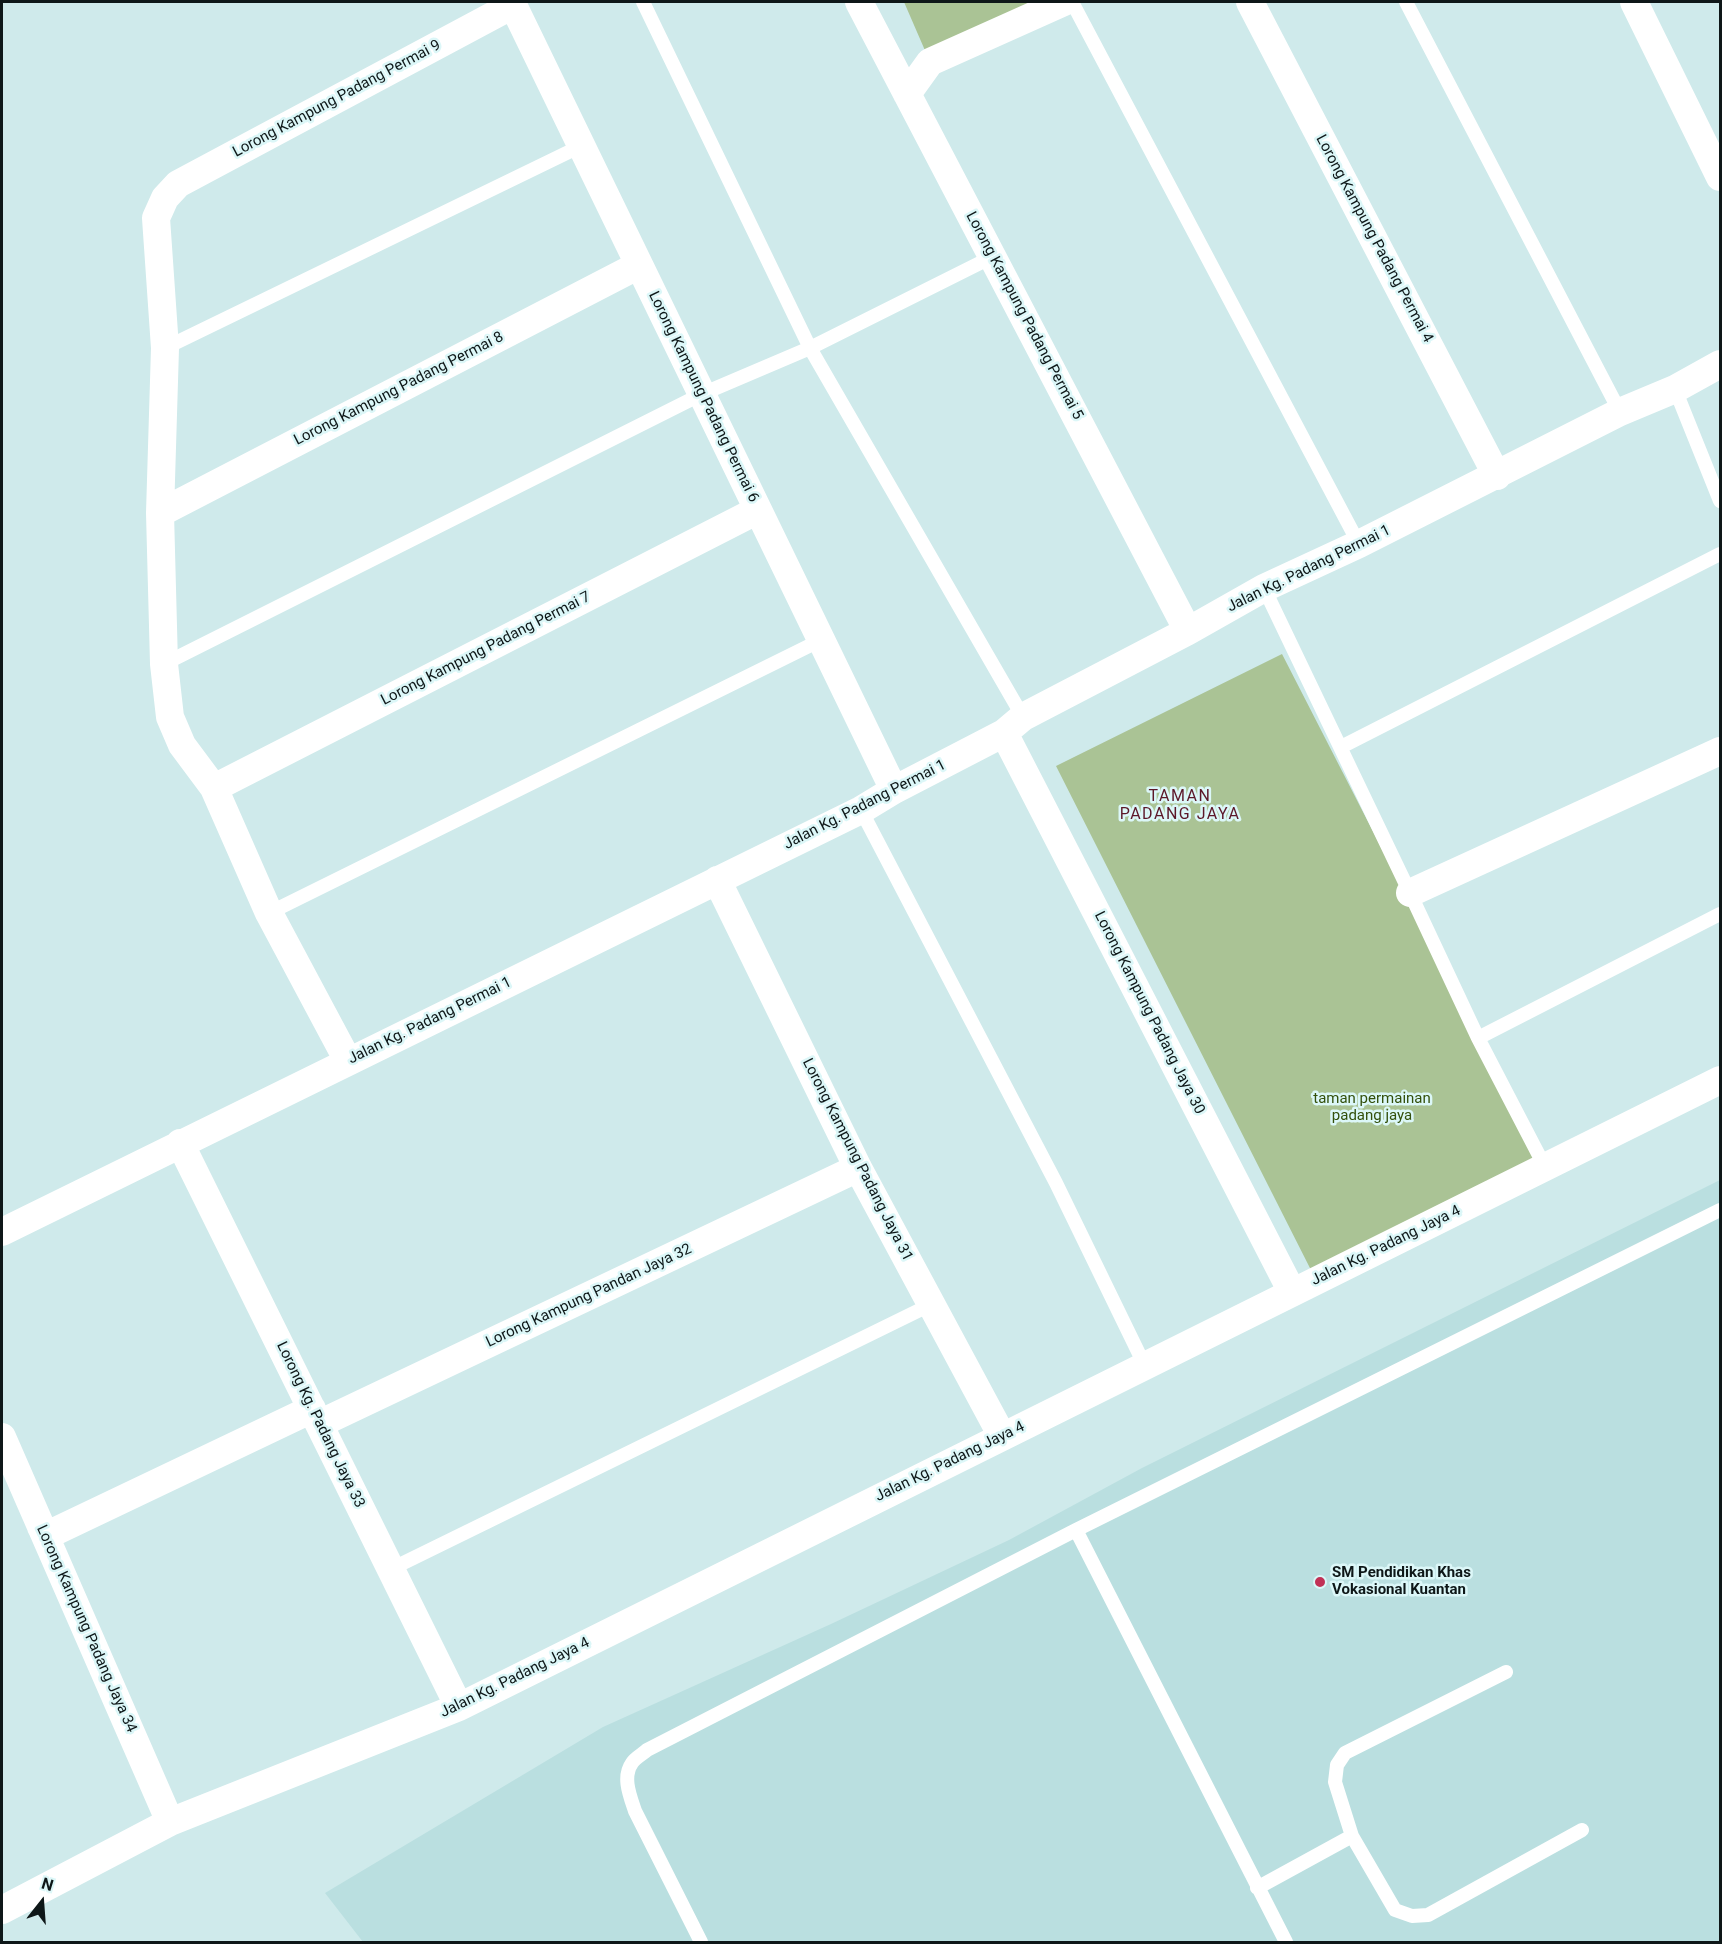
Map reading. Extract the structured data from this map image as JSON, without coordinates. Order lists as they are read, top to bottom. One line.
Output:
{"streets":{"street":["Lorong Kampung Padang Permai 9","Lorong Kampung Padang Permai 4","Lorong Kampung Padang Permai 5","Lorong Kampung Padang Permai 8","Lorong Kampung Padang Permai 6","Jalan Kg. Padang Permai 1","Lorong Kampung Padang Permai 7","Lorong Kampung Padang Jaya 30","Lorong Kampung Padang Jaya 31","Jalan Kg. Padang Jaya 4","Lorong Kampung Pandan Jaya 32","Lorong Kg. Padang Jaya 33","Lorong Kampung Padang Jaya 34"]},"crossings":[["Lorong Kampung Padang Permai 9","Lorong Kampung Padang Permai 6"],["Lorong Kampung Padang Permai 4","Jalan Kg. Padang Permai 1"],["Lorong Kampung Padang Permai 5","Jalan Kg. Padang Permai 1"],["Lorong Kampung Padang Permai 8","Lorong Kampung Padang Permai 6"],["Lorong Kampung Padang Permai 6","Jalan Kg. Padang Permai 1"],["Lorong Kampung Padang Permai 6","Lorong Kampung Padang Permai 7"],["Jalan Kg. Padang Permai 1","Lorong Kampung Padang Jaya 30"],["Jalan Kg. Padang Permai 1","Lorong Kampung Padang Jaya 31"],["Jalan Kg. Padang Permai 1","Lorong Kg. Padang Jaya 33"],["Lorong Kampung Padang Jaya 30","Jalan Kg. Padang Jaya 4"],["Lorong Kampung Padang Jaya 31","Jalan Kg. Padang Jaya 4"],["Lorong Kampung Padang Jaya 31","Lorong Kampung Pandan Jaya 32"],["Jalan Kg. Padang Jaya 4","Lorong Kg. Padang Jaya 33"],["Jalan Kg. Padang Jaya 4","Lorong Kampung Padang Jaya 34"],["Lorong Kampung Pandan Jaya 32","Lorong Kg. Padang Jaya 33"],["Lorong Kampung Pandan Jaya 32","Lorong Kampung Padang Jaya 34"]],"districts":["TAMAN PADANG JAYA"],"parks":["taman permainan padang jaya"],"places":["SM Pendidikan Khas Vokasional Kuantan"],"north":"top"}
